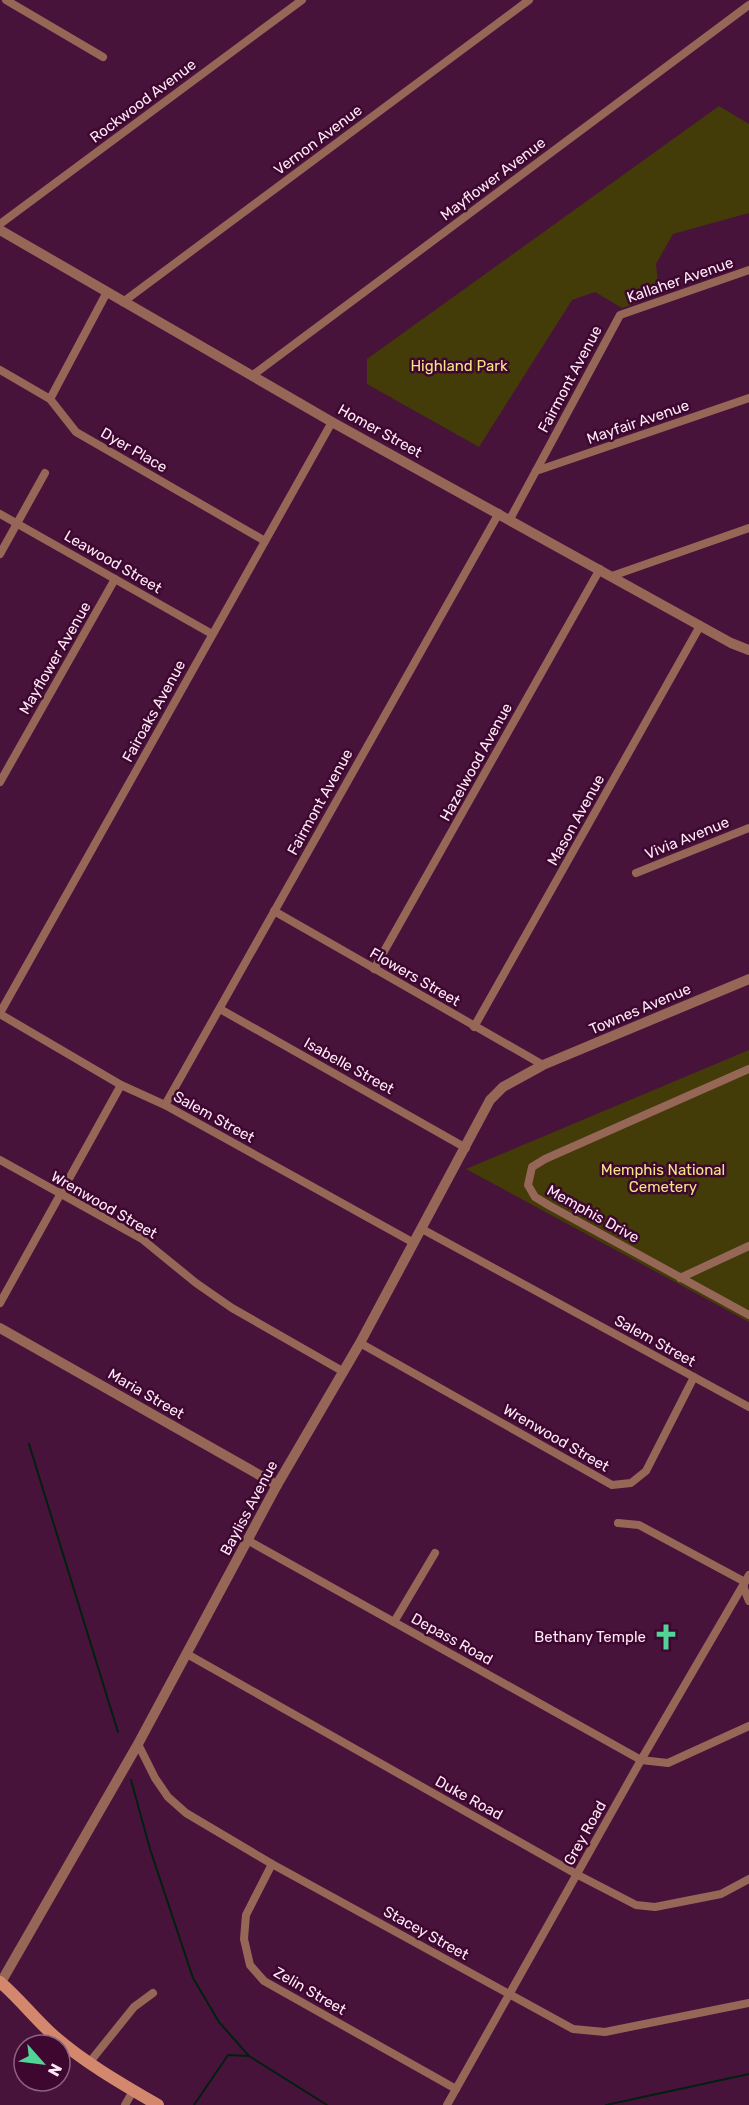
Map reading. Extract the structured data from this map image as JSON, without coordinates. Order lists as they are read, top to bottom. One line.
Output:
{"streets":{"street":["Rockwood Avenue","Vernon Avenue","Mayflower Avenue","Kallaher Avenue","Fairmont Avenue","Mayfair Avenue","Homer Street","Dyer Place","Leawood Street","Fairoaks Avenue","Hazelwood Avenue","Mason Avenue","Vivia Avenue","Flowers Street","Townes Avenue","Isabelle Street","Salem Street","Wrenwood Street","Memphis Drive","Maria Street","Bayliss Avenue","Depass Road","Duke Road","Grey Road","Stacey Street","Zelin Street"]},"crossings":[["Vernon Avenue","Homer Street"],["Mayflower Avenue","Homer Street"],["Mayflower Avenue","Leawood Street"],["Kallaher Avenue","Fairmont Avenue"],["Fairmont Avenue","Mayfair Avenue"],["Fairmont Avenue","Homer Street"],["Fairmont Avenue","Flowers Street"],["Fairmont Avenue","Isabelle Street"],["Fairmont Avenue","Salem Street"],["Homer Street","Fairoaks Avenue"],["Homer Street","Hazelwood Avenue"],["Homer Street","Mason Avenue"],["Dyer Place","Fairoaks Avenue"],["Leawood Street","Fairoaks Avenue"],["Fairoaks Avenue","Salem Street"],["Hazelwood Avenue","Flowers Street"],["Mason Avenue","Flowers Street"],["Flowers Street","Townes Avenue"],["Flowers Street","Bayliss Avenue"],["Townes Avenue","Bayliss Avenue"],["Isabelle Street","Bayliss Avenue"],["Salem Street","Wrenwood Street"],["Salem Street","Bayliss Avenue"],["Wrenwood Street","Bayliss Avenue"],["Maria Street","Bayliss Avenue"],["Bayliss Avenue","Depass Road"],["Bayliss Avenue","Duke Road"],["Bayliss Avenue","Stacey Street"],["Depass Road","Grey Road"],["Duke Road","Grey Road"],["Grey Road","Stacey Street"],["Grey Road","Zelin Street"],["Stacey Street","Zelin Street"]],"parks":["Highland Park","Memphis National Cemetery"],"places":{"church":["Bethany Temple"]},"north":"bottom right"}
